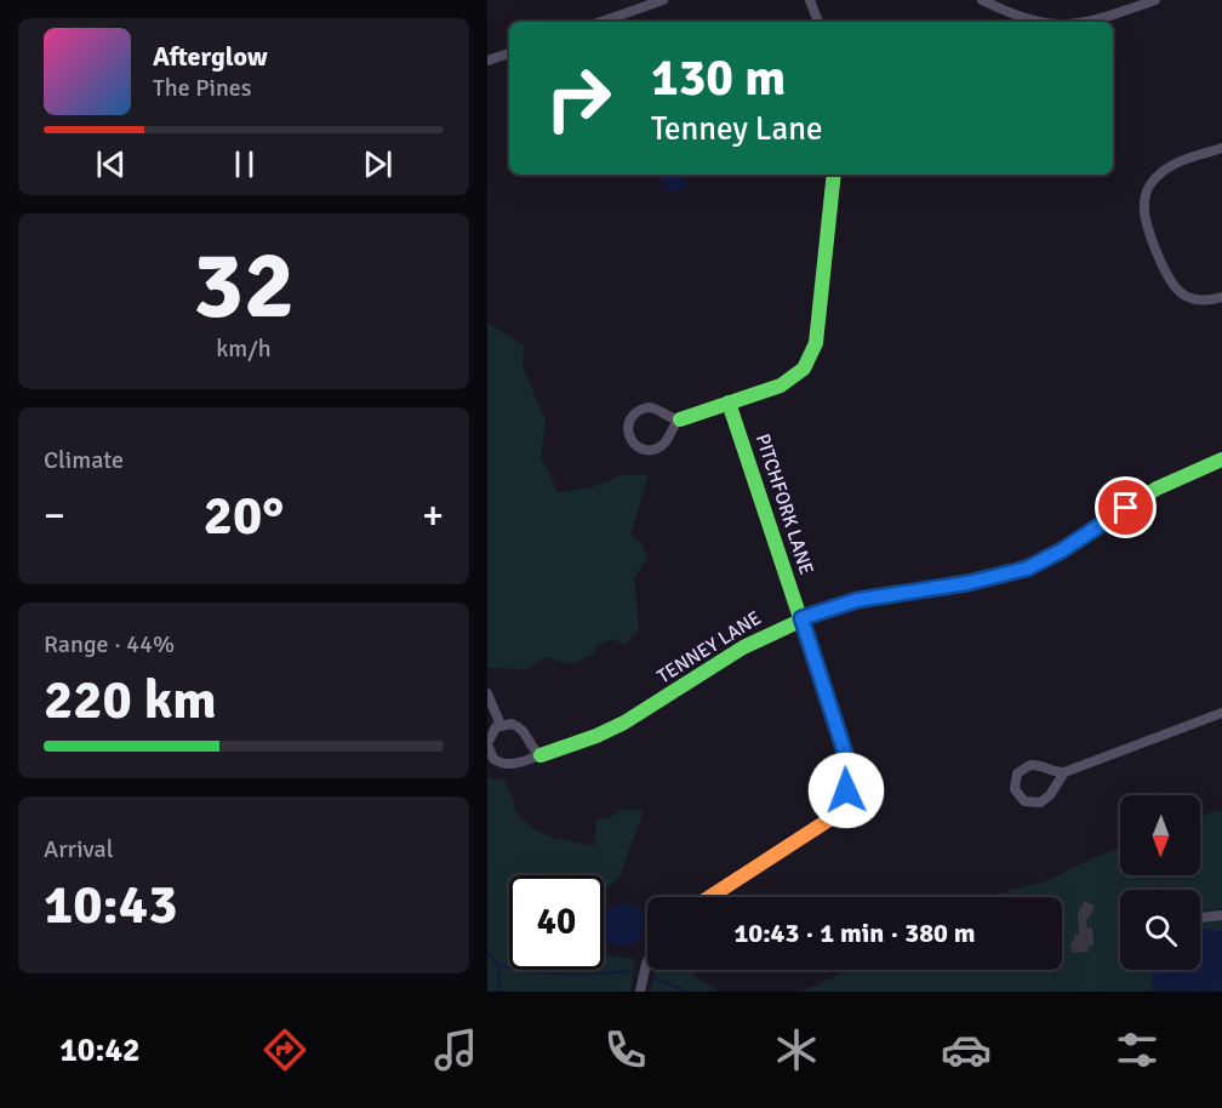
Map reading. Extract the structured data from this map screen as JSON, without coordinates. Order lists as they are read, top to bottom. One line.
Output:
{"streets":{"street":["PITCHFORK LANE","TENNEY LANE"]},"crossings":[["PITCHFORK LANE","TENNEY LANE"]],"north":"bottom","page":{"turn":["130 m","Tenney Lane"],"song":["Afterglow","The Pines"],"tile":[["32","km/h"],"Climate",["Range · 44%","220 km"],["Arrival","10:43"]],"heat":["−","20°","+"],"limit":"40","trip":"10:43 · 1 min · 380 m","tabs":"10:42"}}
